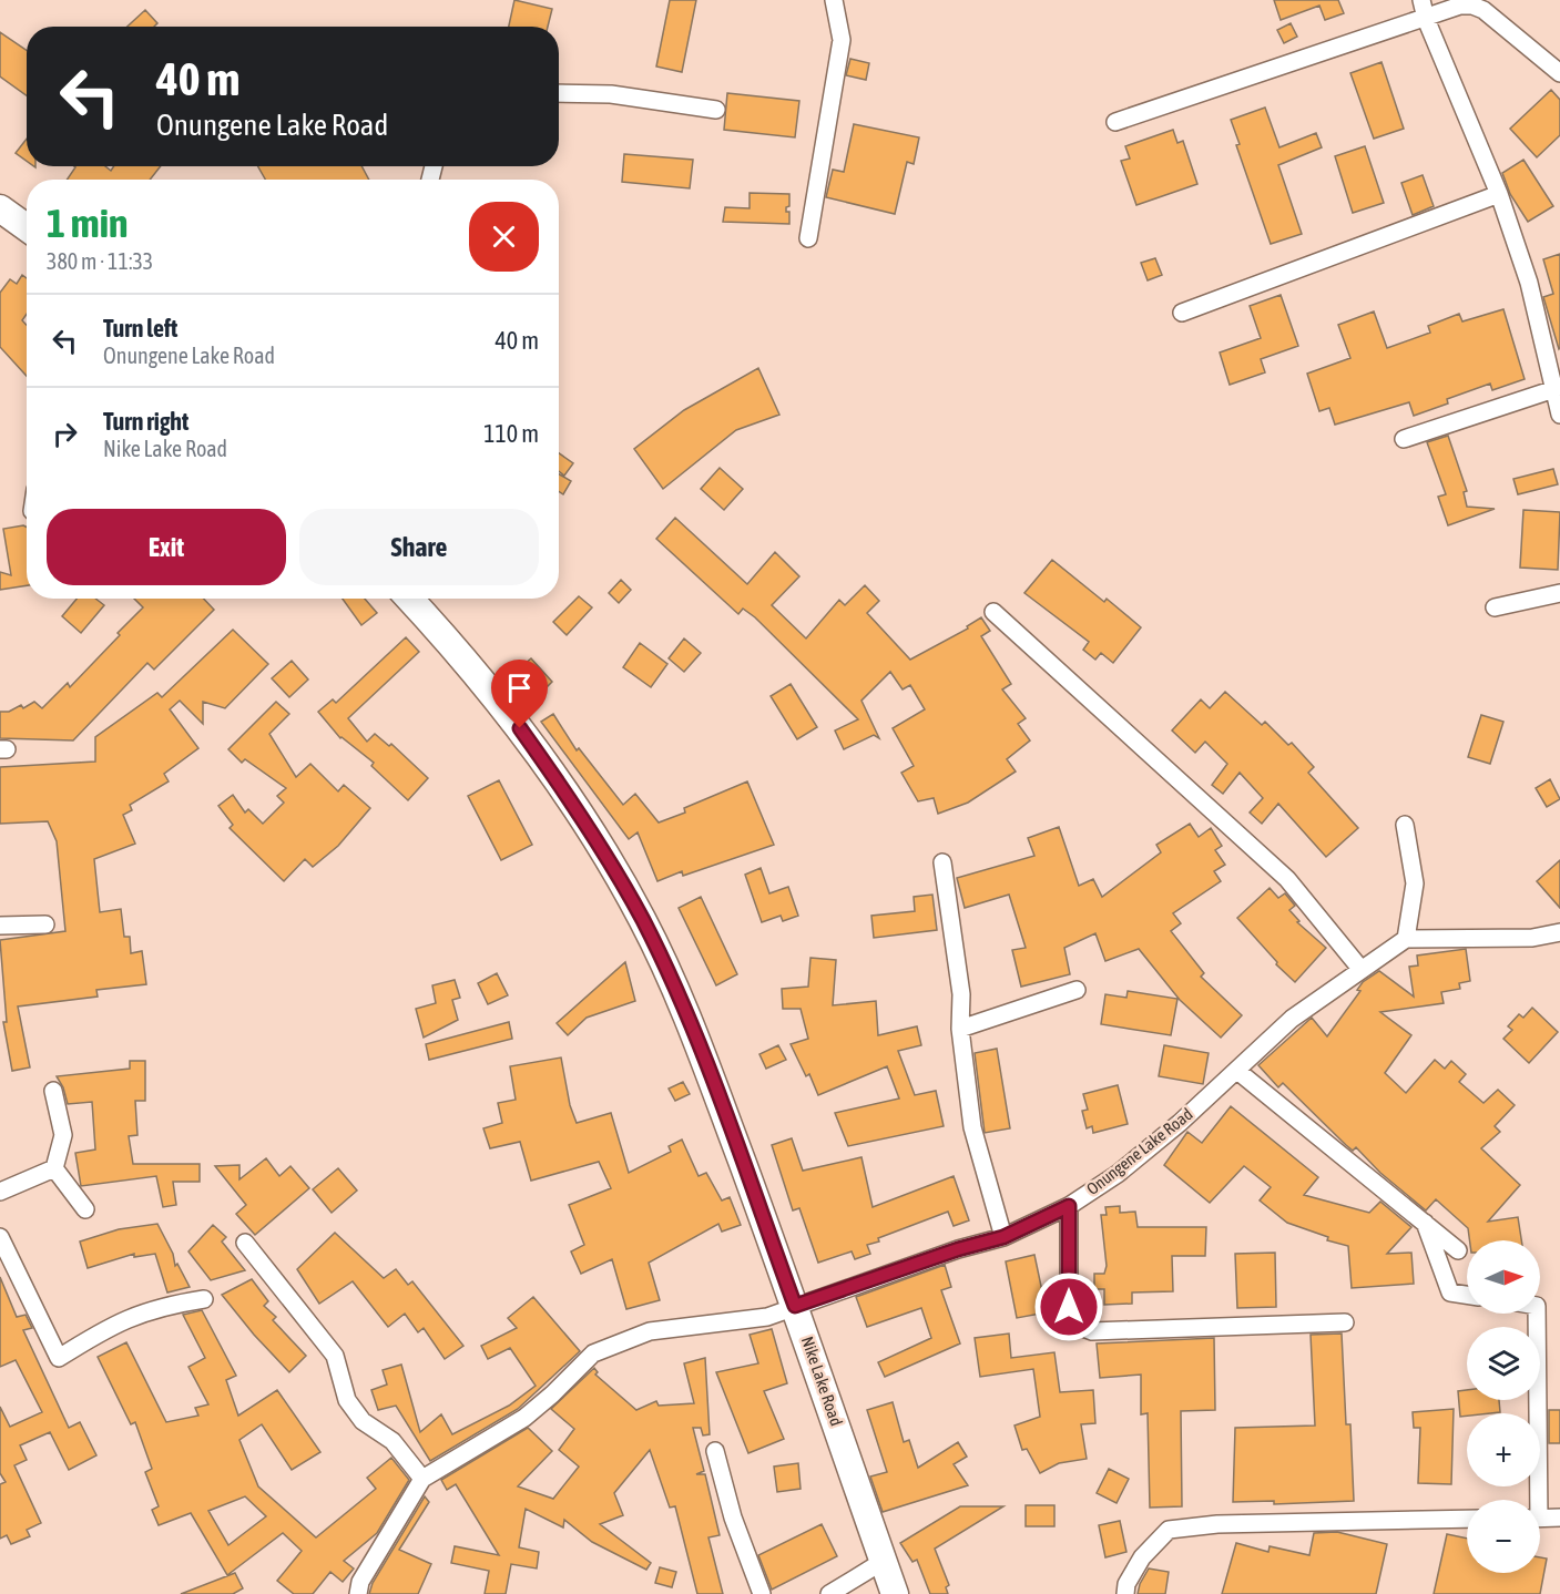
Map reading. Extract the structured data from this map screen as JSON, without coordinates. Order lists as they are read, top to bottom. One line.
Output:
{"streets":{"main road":["Nike Lake Road"],"street":["Onungene Lake Road"]},"crossings":[["Onungene Lake Road","Nike Lake Road"]],"north":"right","page":{"turn":["40 m","Onungene Lake Road"],"heading":["1 min","380 m · 11:33"],"list":[{"name":"Turn left","note":"Onungene Lake Road","value":"40 m"},{"name":"Turn right","note":"Nike Lake Road","value":"110 m"}],"buttons":["Exit","Share"],"map_buttons":["+","−"]}}
